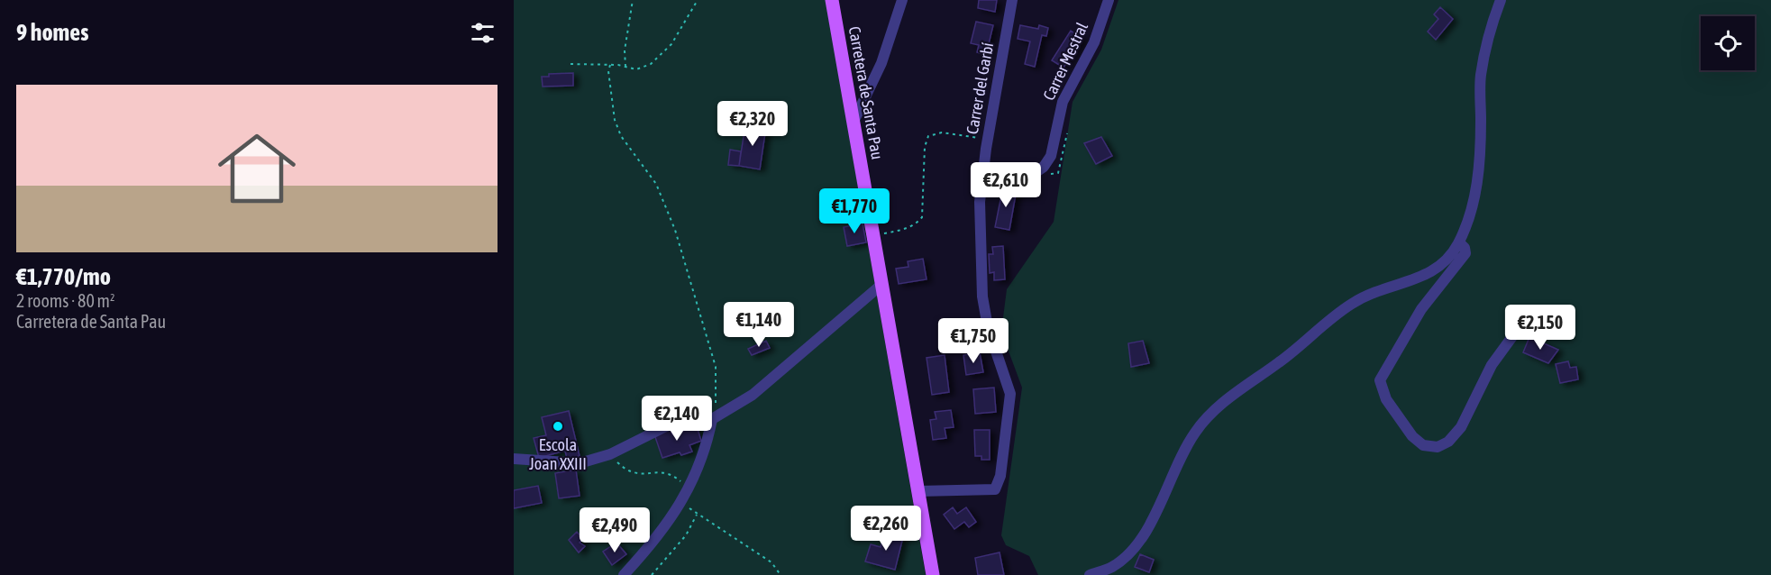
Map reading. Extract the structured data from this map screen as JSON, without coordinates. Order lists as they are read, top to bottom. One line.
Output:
{"streets":{"main road":["Carretera de Santa Pau"],"street":["Carrer Mestral","Carrer del Garbí"]},"crossings":[["Carrer del Garbí","Carretera de Santa Pau"]],"places":["Escola Joan XXIII"],"page":{"heading":"9 homes","list":[{"name":"€1,770/mo","note":"2 rooms · 80 m² · Carretera de Santa Pau"}],"price":["€2,320","€2,610","€1,770","€1,140","€2,150","€1,750","€2,140","€2,260","€2,490"]}}
